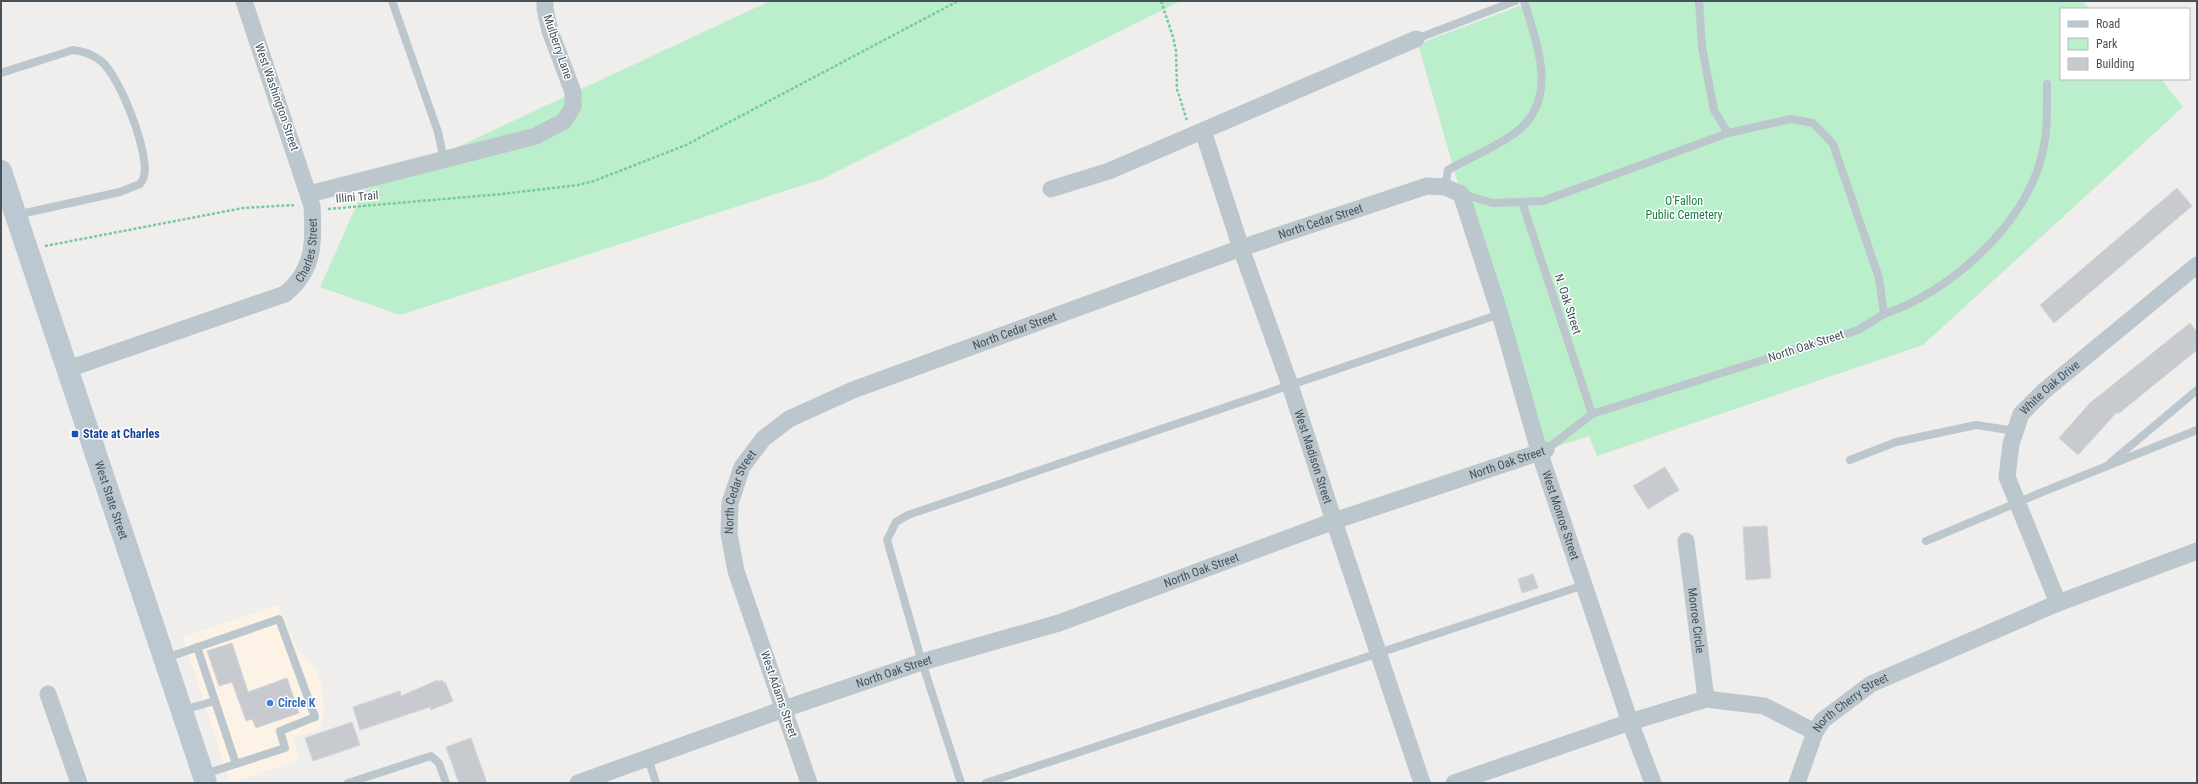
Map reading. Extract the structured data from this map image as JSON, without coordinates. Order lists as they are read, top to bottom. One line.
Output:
{"streets":{"main road":["West State Street"],"street":["Mulberry Lane","West Washington Street","North Cedar Street","Charles Street","North Oak Street","White Oak Drive","West Madison Street","West Monroe Street","Monroe Circle","West Adams Street","North Cherry Street"],"lane":["N. Oak Street"],"path":["Illini Trail"]},"crossings":[["West Washington Street","Illini Trail"],["West Washington Street","Charles Street"],["Illini Trail","Charles Street"],["Illini Trail","West State Street"],["North Cedar Street","West Madison Street"],["North Cedar Street","West Adams Street"],["Charles Street","West State Street"],["N. Oak Street","North Oak Street"],["North Oak Street","West Madison Street"],["North Oak Street","West Monroe Street"],["North Oak Street","West Adams Street"],["White Oak Drive","North Cherry Street"],["West Monroe Street","North Cherry Street"],["Monroe Circle","North Cherry Street"]],"parks":["O'Fallon Public Cemetery"],"places":{"transit":["State at Charles"],"other":["Circle K"]},"legend":["Road","Park","Building"]}
